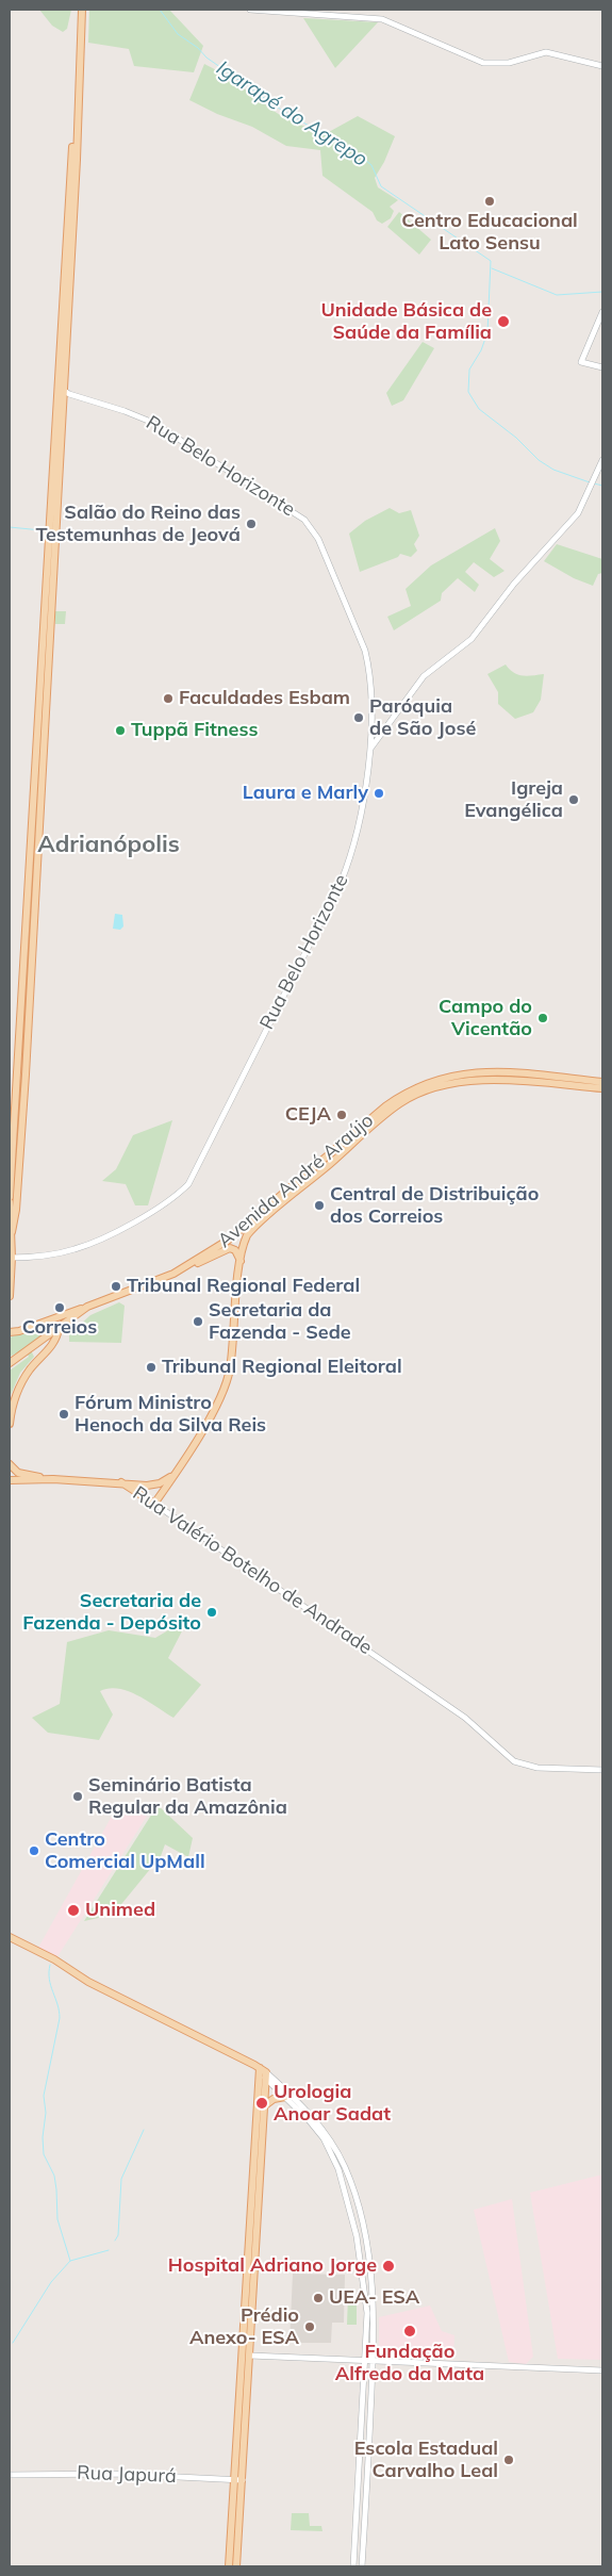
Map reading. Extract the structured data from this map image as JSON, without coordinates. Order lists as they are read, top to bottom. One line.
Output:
{"streets":{"main road":["Avenida André Araújo","Rua Valério Botelho de Andrade"],"street":["Rua Belo Horizonte","Rua Japurá"]},"districts":["Adrianópolis"],"water":["Igarapé do Agrepo"],"places":["Centro Educacional Lato Sensu","Unidade Básica de Saúde da Família","Salão do Reino das Testemunhas de Jeová","Faculdades Esbam","Paróquia de São José","Tuppã Fitness","Laura e Marly","Igreja Evangélica","Campo do Vicentão","CEJA","Central de Distribuição dos Correios","Tribunal Regional Federal","Correios","Secretaria da Fazenda - Sede","Tribunal Regional Eleitoral","Fórum Ministro Henoch da Silva Reis","Secretaria de Fazenda - Depósito","Seminário Batista Regular da Amazônia","Centro Comercial UpMall","Unimed","Urologia Anoar Sadat","Hospital Adriano Jorge","UEA- ESA","Prédio Anexo- ESA","Fundação Alfredo da Mata","Escola Estadual Carvalho Leal"]}
